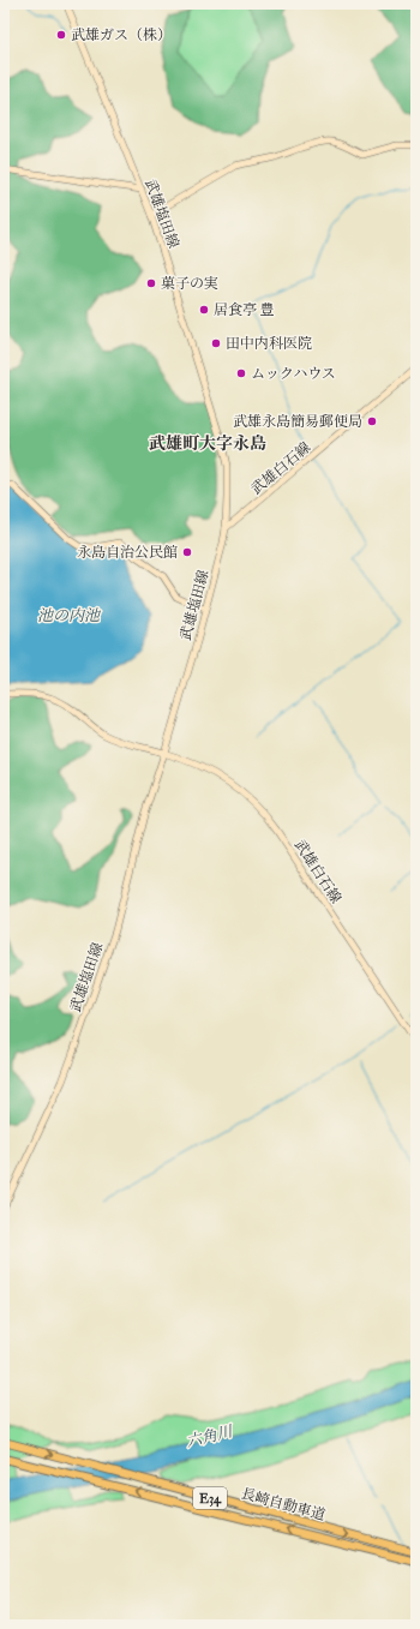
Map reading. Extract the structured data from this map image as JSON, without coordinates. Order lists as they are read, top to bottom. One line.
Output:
{"streets":{"highway":["E34","長崎自動車道"],"main road":["武雄塩田線","武雄白石線"]},"crossings":[["武雄塩田線","武雄白石線"]],"districts":["武雄町大字永島"],"water":["池の内池","六角川"],"places":["武雄ガス（株）","菓子の実","居食亭 豊","田中内科医院","ムックハウス","武雄永島簡易郵便局","永島自治公民館"]}
